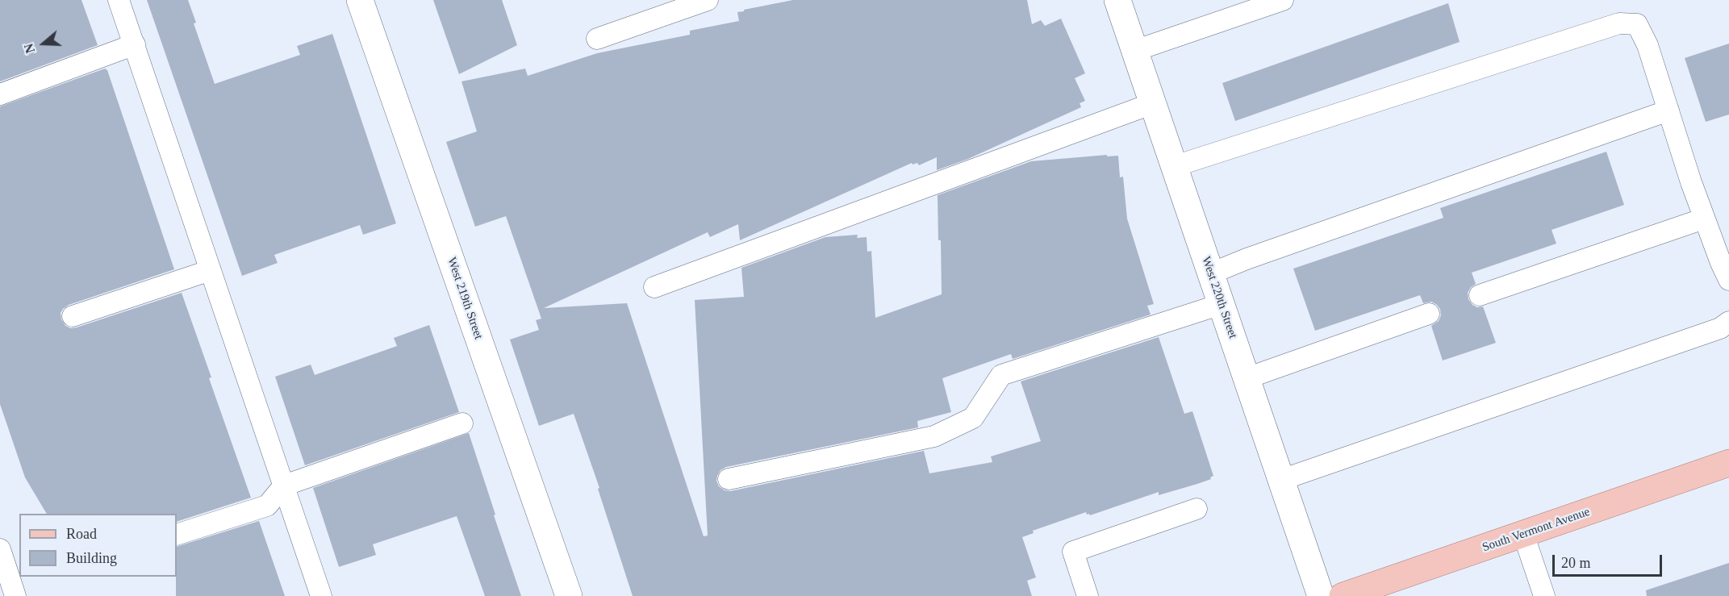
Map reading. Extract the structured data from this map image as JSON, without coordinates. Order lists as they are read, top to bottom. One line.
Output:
{"streets":{"main road":["South Vermont Avenue"],"street":["West 220th Street","West 219th Street"]},"legend":["Road","Building"],"scale_bar":"20 m","north":"left"}
